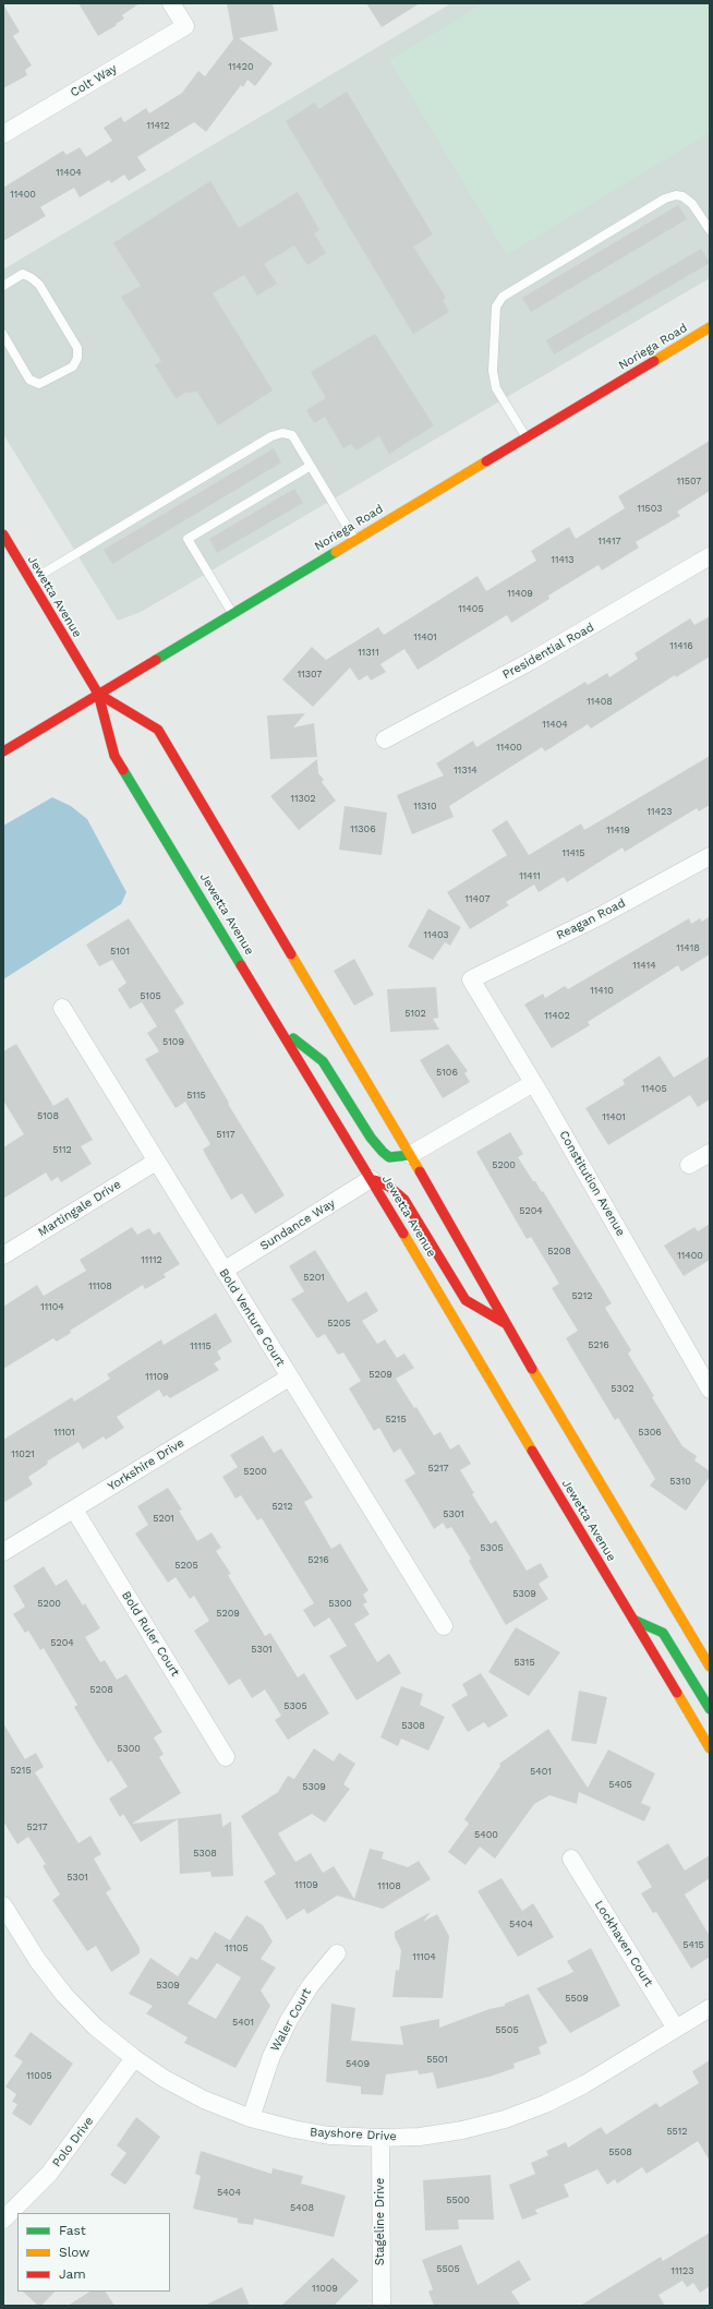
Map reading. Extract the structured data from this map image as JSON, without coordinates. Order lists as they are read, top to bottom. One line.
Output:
{"streets":{"street":["Colt Way","Noriega Road","Jewetta Avenue","Presidential Road","Reagan Road","Constitution Avenue","Martingale Drive","Sundance Way","Bold Venture Court","Yorkshire Drive","Bold Ruler Court","Lockhaven Court","Waler Court","Bayshore Drive","Polo Drive","Stageline Drive"]},"crossings":[["Noriega Road","Jewetta Avenue"],["Jewetta Avenue","Sundance Way"],["Reagan Road","Constitution Avenue"],["Martingale Drive","Bold Venture Court"],["Sundance Way","Bold Venture Court"],["Bold Venture Court","Yorkshire Drive"],["Yorkshire Drive","Bold Ruler Court"],["Lockhaven Court","Bayshore Drive"],["Waler Court","Bayshore Drive"],["Bayshore Drive","Polo Drive"],["Bayshore Drive","Stageline Drive"]],"house_numbers":["11420","11412","11404","11400","11507","11503","11417","11413","11409","11405","11401","11416","11311","11307","11408","11404","11400","11314","11302","11310","11423","11306","11419","11415","11411","11407","11403","11418","5101","11414","11410","5105","5102","11402","5109","5106","11405","5115","5108","11401","5117","5112","5200","5204","5208","11400","11112","5201","11108","5212","11104","5205","5216","11115","5209","11109","5302","5215","11101","5306","11021","5217","5200","5310","5212","5301","5201","5305","5216","5205","5309","5200","5300","5209","5204","5301","5315","5208","5305","5308","5300","5215","5401","5405","5309","5217","5400","5308","5301","11109","11108","5404","5415","11105","11104","5309","5509","5401","5505","5501","5409","11005","5512","5508","5404","5500","5408","5505","11123","11009"],"legend":["Fast","Slow","Jam"]}
